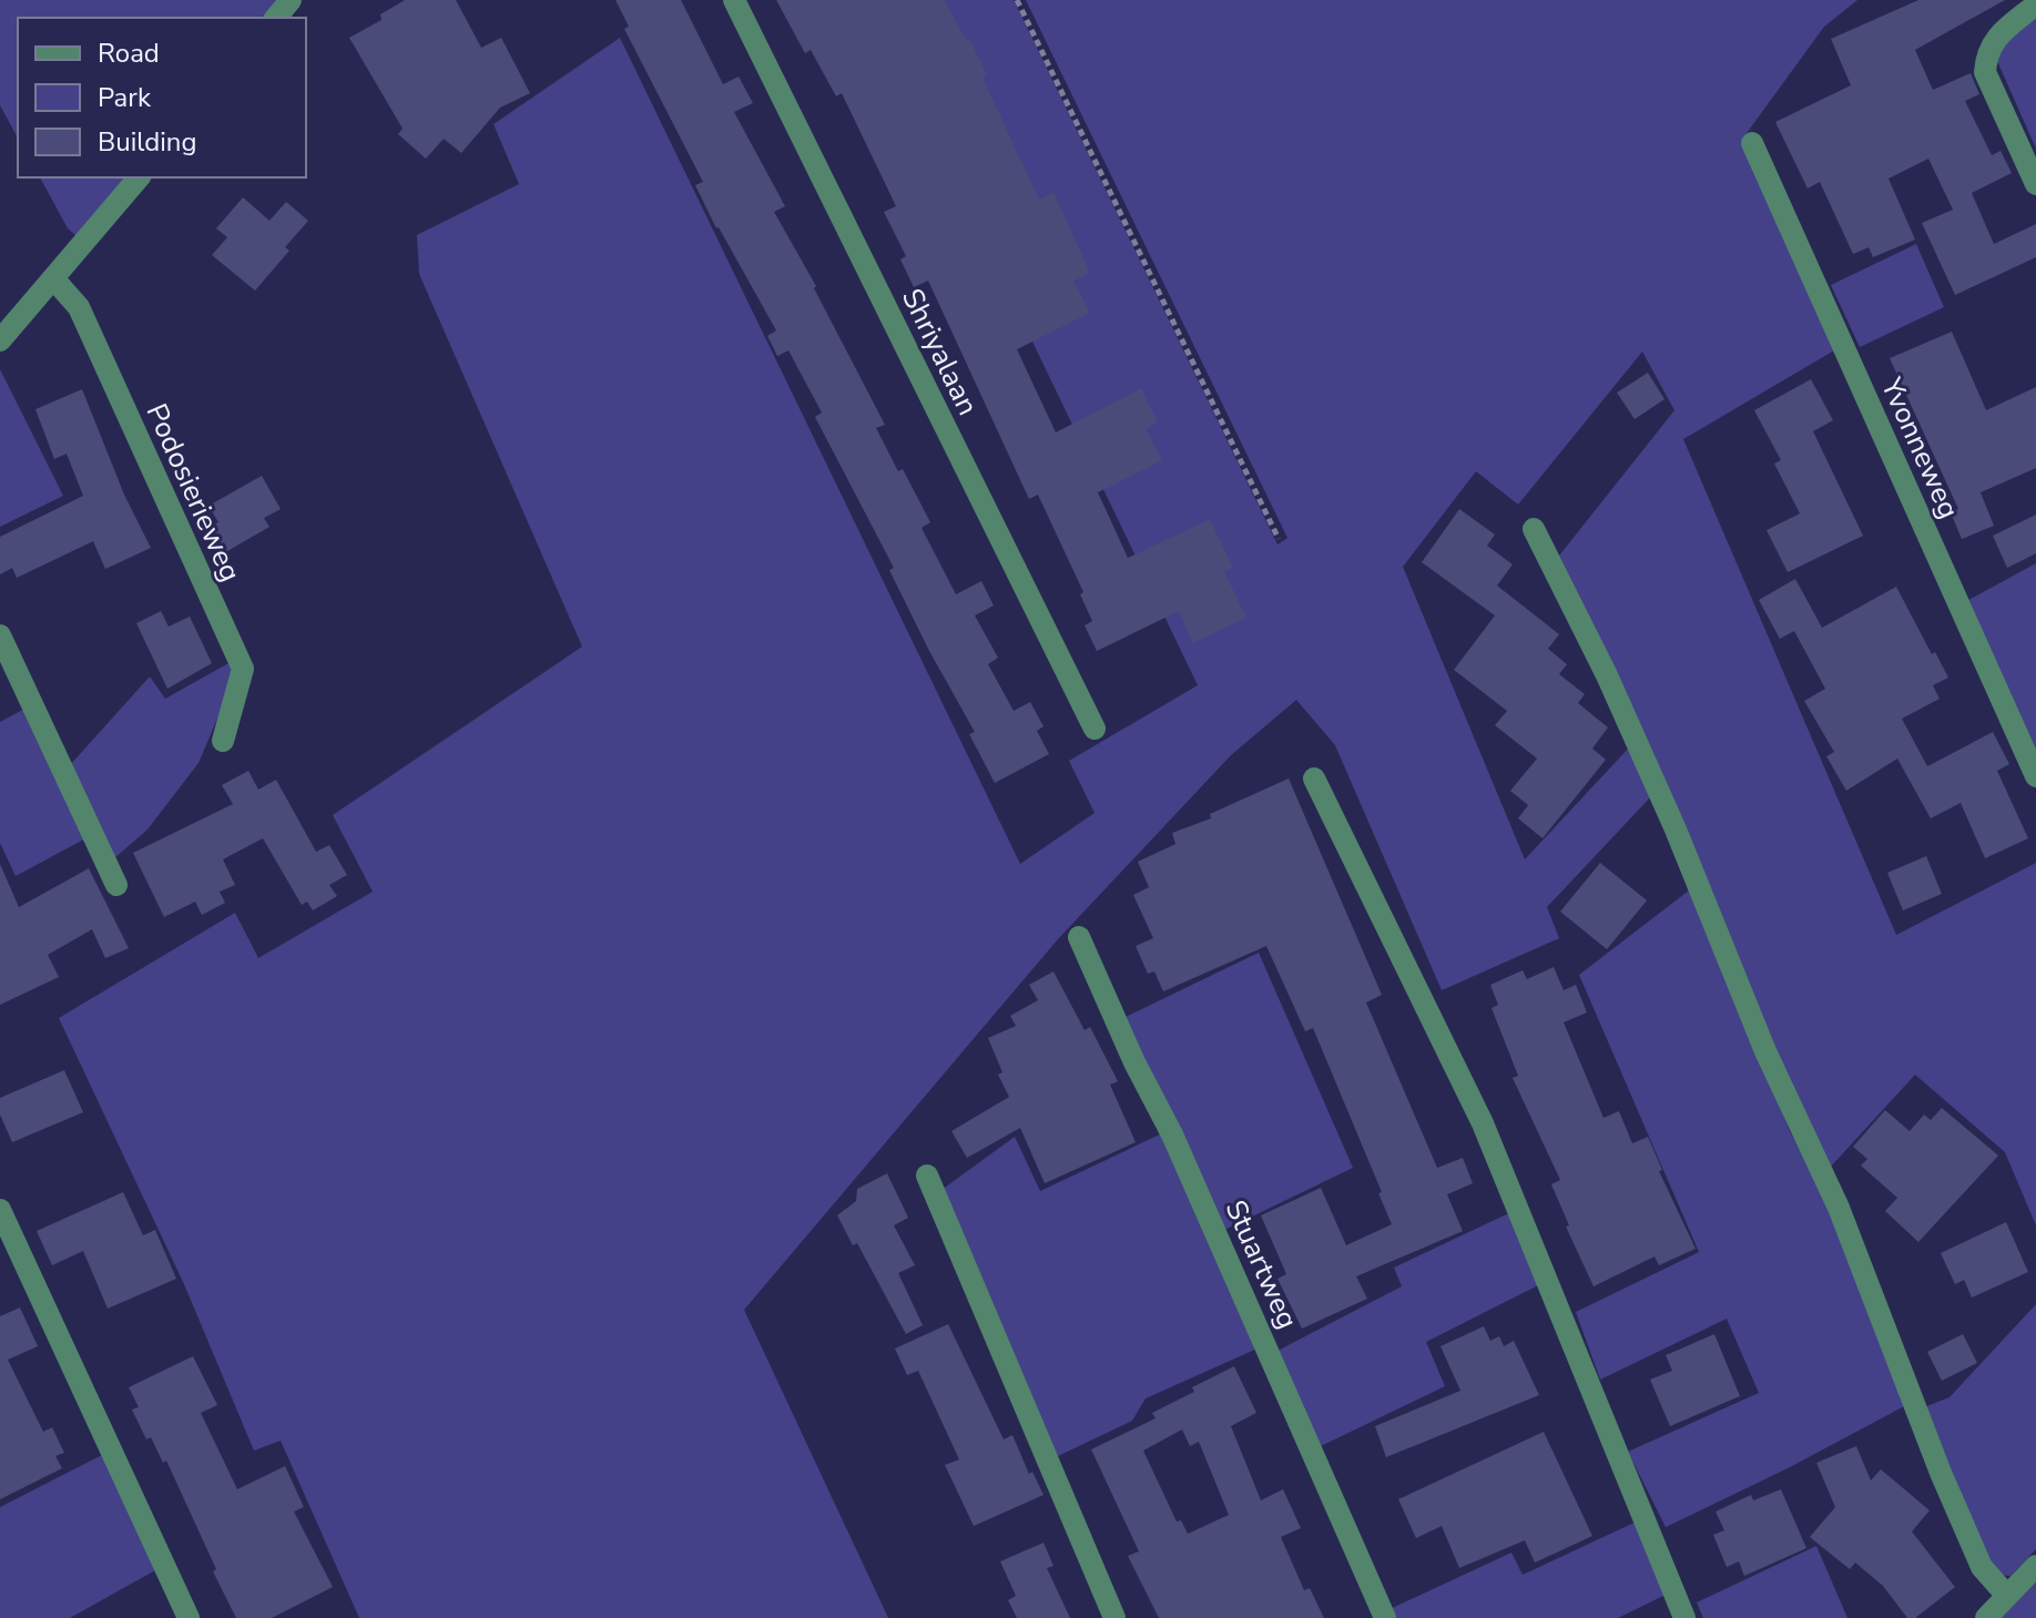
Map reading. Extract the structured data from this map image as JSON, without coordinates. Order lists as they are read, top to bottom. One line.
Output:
{"streets":{"street":["Shriyalaan","Yvonneweg","Podosierieweg","Stuartweg"]},"legend":["Road","Park","Building"]}
